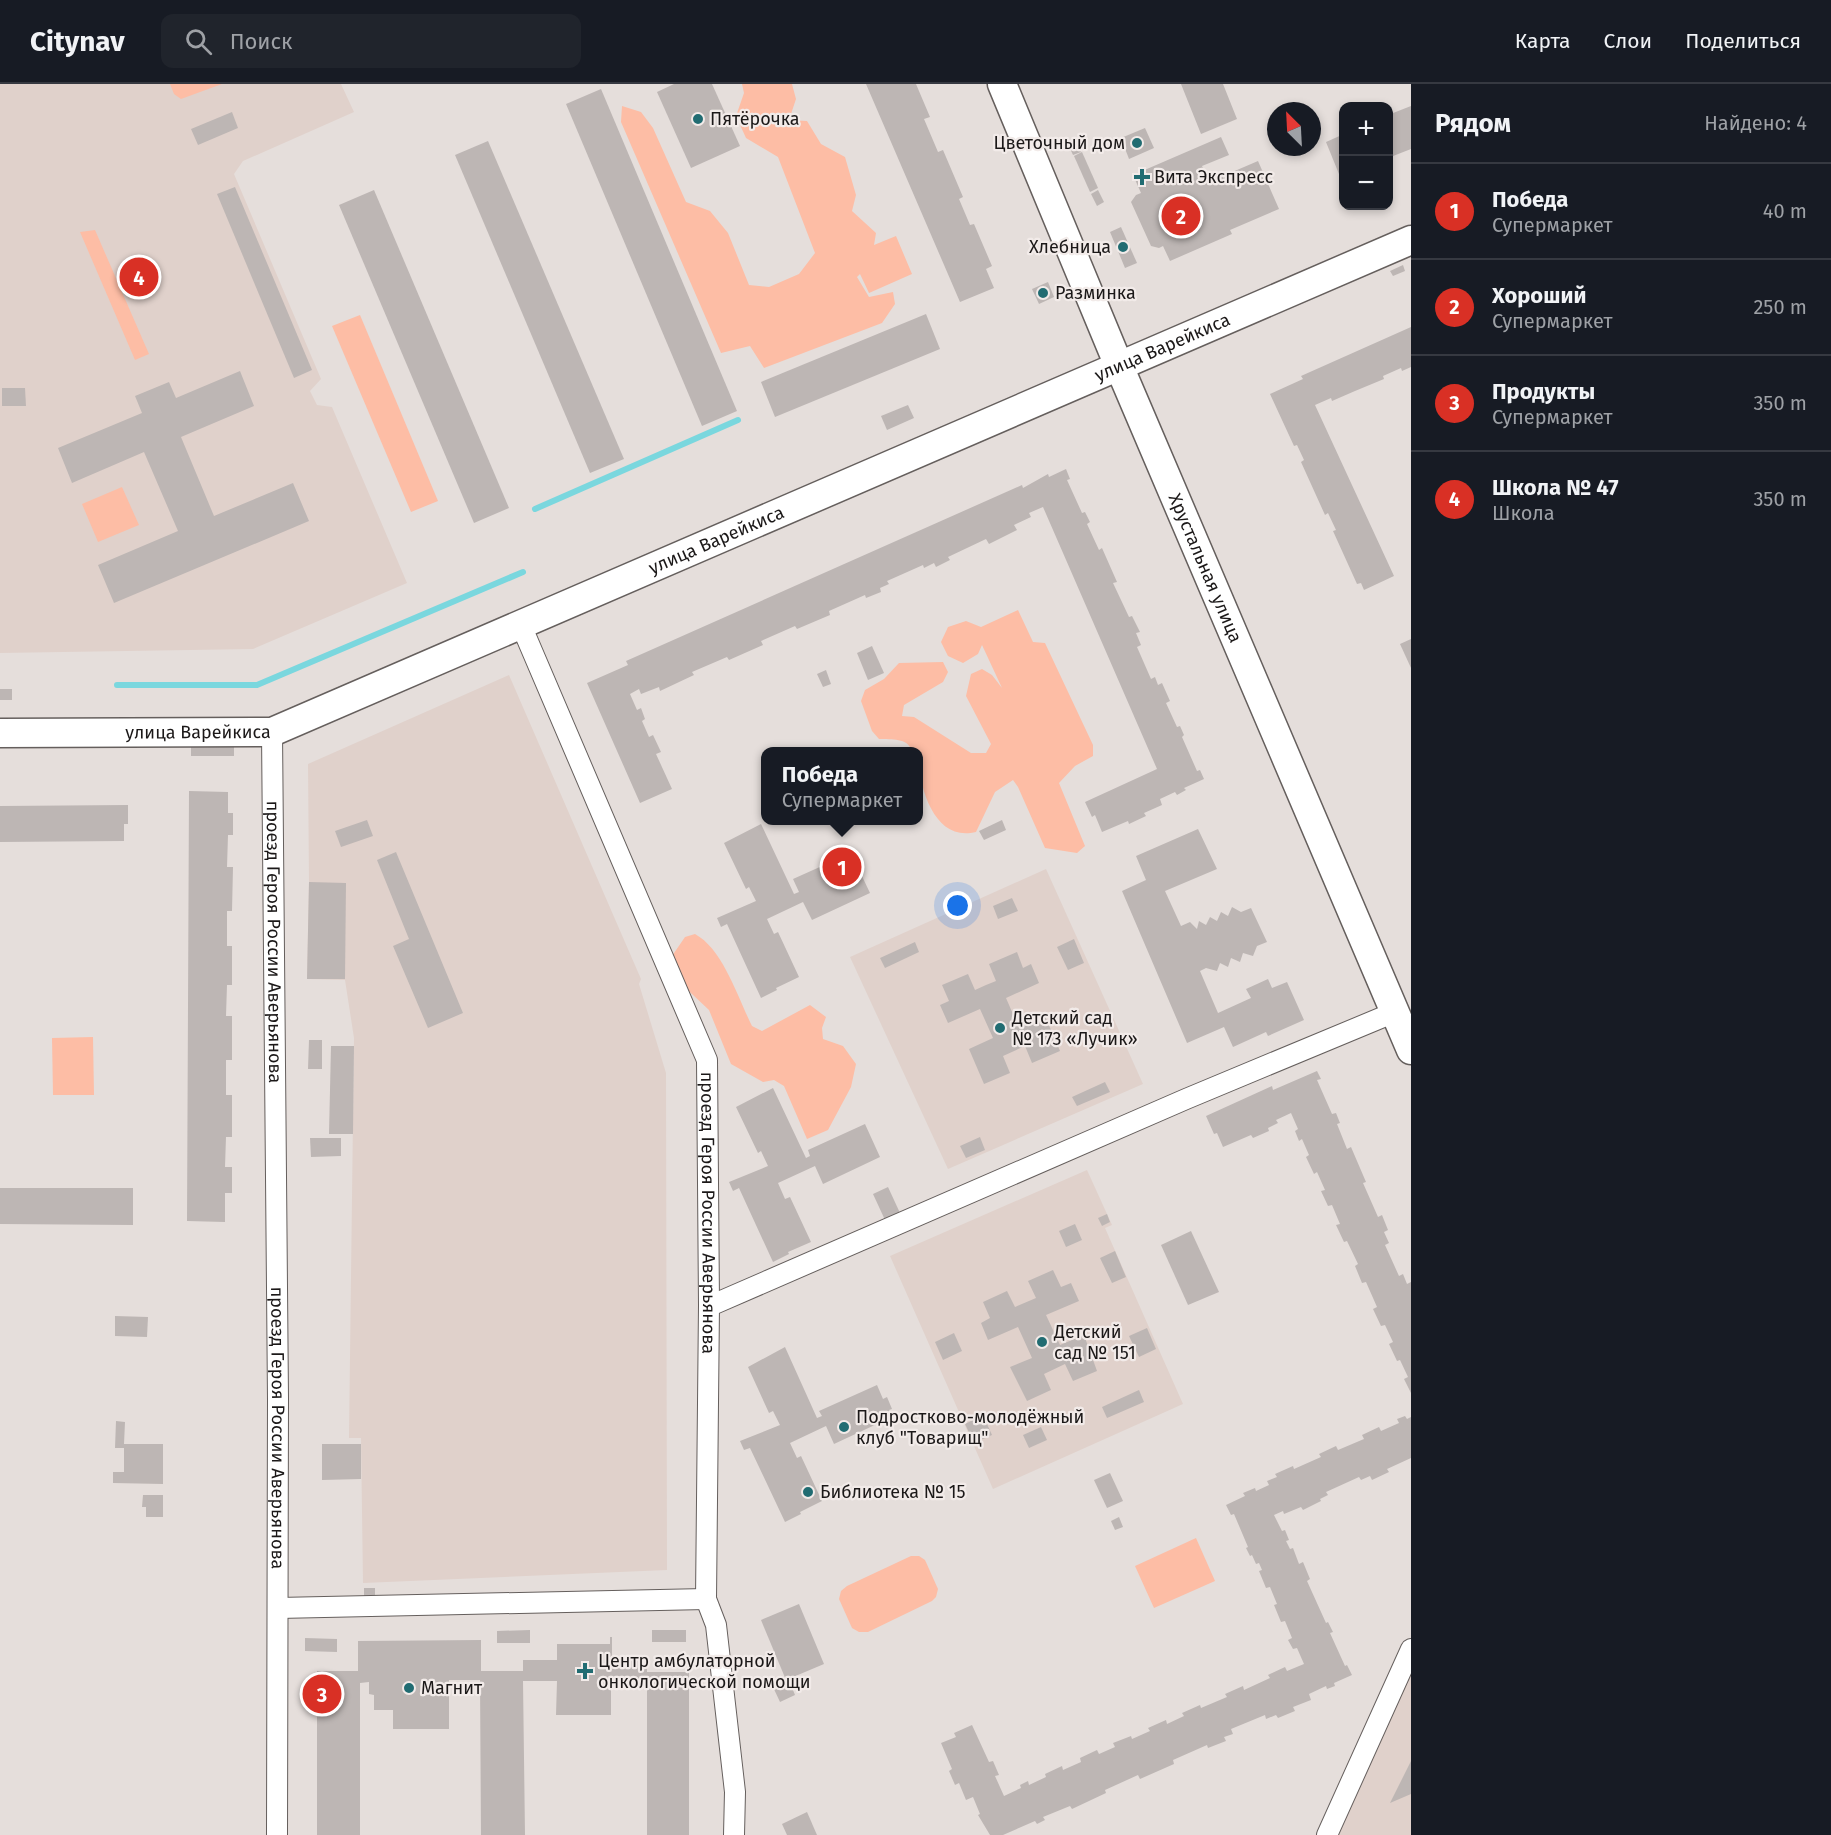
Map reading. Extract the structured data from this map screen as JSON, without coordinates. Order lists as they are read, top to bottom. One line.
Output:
{"streets":{"main road":["улица Варейкиса","Хрустальная улица"],"street":["проезд Героя России Аверьянова"]},"crossings":[["улица Варейкиса","Хрустальная улица"],["улица Варейкиса","проезд Героя России Аверьянова"]],"places":{"other":["Пятёрочка","Цветочный дом","Хлебница","Разминка","Детский сад № 173 «Лучик»","Детский сад № 151","Подростково-молодёжный клуб \"Товарищ\"","Библиотека № 15","Магнит"],"health":["Вита Экспресс","Центр амбулаторной онкологической помощи"]},"north":"top left","page":{"header":"Citynav","search":"Поиск","nav":["Карта","Слои","Поделиться"],"heading":["Рядом","Найдено: 4"],"map_buttons":["+","−"],"list":[{"mark":"1","name":"Победа","note":"Супермаркет","value":"40 m"},{"mark":"2","name":"Хороший","note":"Супермаркет","value":"250 m"},{"mark":"3","name":"Продукты","note":"Супермаркет","value":"350 m"},{"mark":"4","name":"Школа № 47","note":"Школа","value":"350 m"}],"pins":["2","4","1","3"],"popup":["Победа","Супермаркет"]}}
